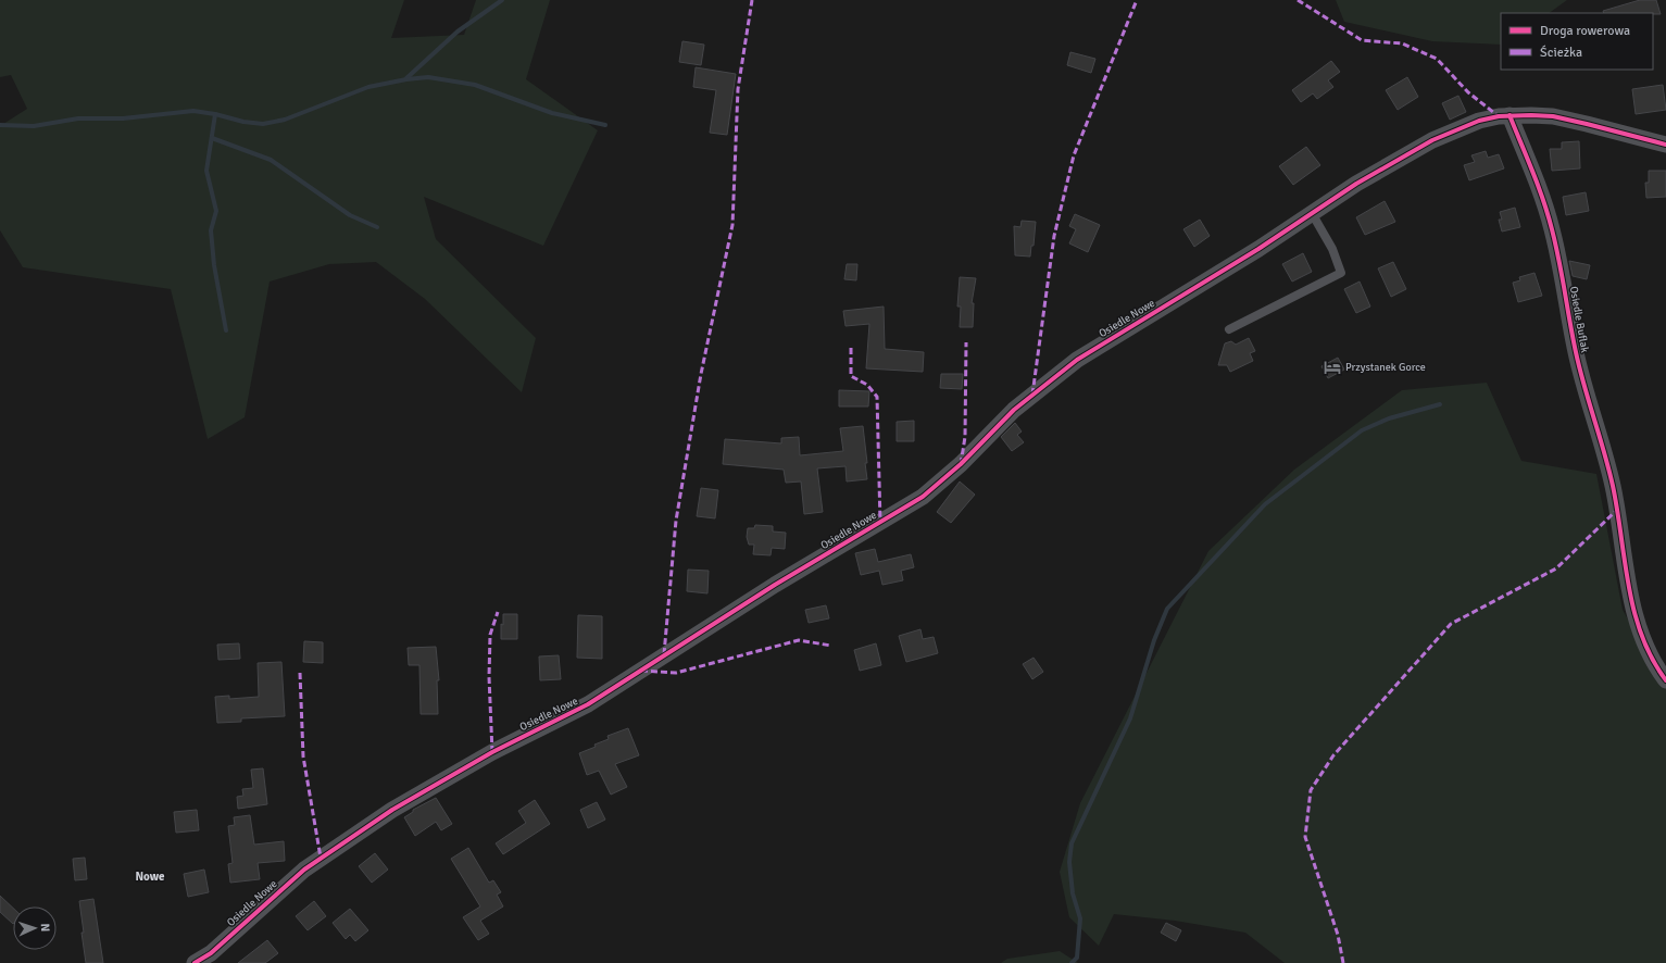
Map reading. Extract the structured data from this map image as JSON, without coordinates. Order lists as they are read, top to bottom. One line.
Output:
{"streets":{"street":["Osiedle Nowe","Osiedle Buflak"]},"crossings":[["Osiedle Nowe","Osiedle Buflak"]],"districts":["Nowe"],"places":{"hotel":["Przystanek Gorce"]},"legend":["Droga rowerowa","Ścieżka"],"north":"right"}
